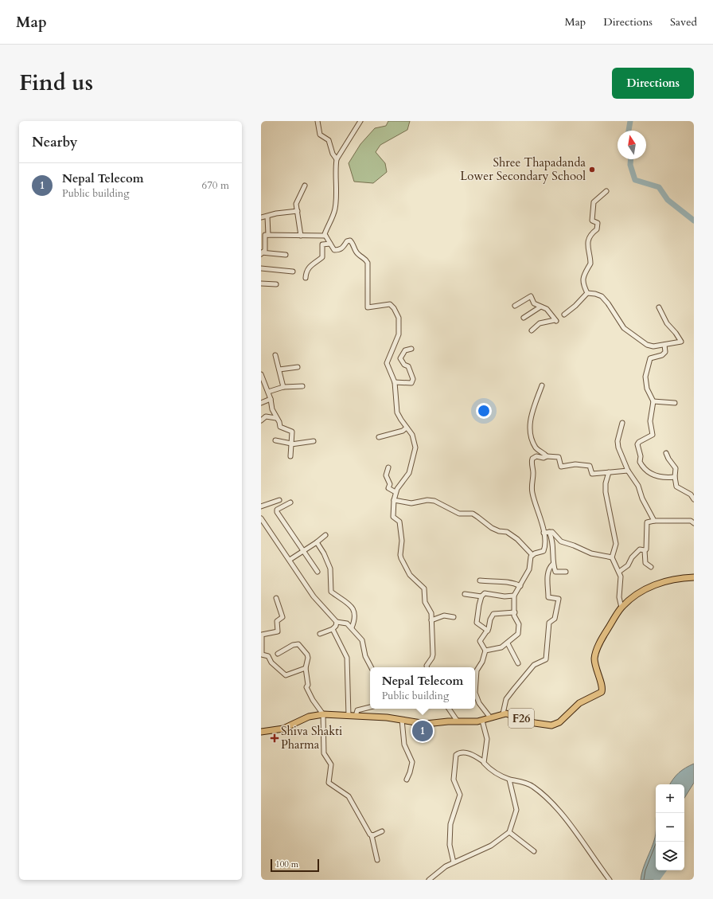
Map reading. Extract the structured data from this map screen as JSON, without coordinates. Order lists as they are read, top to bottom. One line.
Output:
{"streets":{"main road":["F26"]},"places":{"other":["Shree Thapadanda Lower Secondary School"],"health":["Shiva Shakti Pharma"]},"scale_bar":"100 m","north":"top","page":{"header":"Map","nav":["Map","Directions","Saved"],"title":"Find us","buttons":"Directions","heading":"Nearby","list":[{"mark":"1","name":"Nepal Telecom","note":"Public building","value":"670 m"}],"popup":["Nepal Telecom","Public building"],"pins":"1","map_buttons":["+","−"],"scale":"100 m"}}
